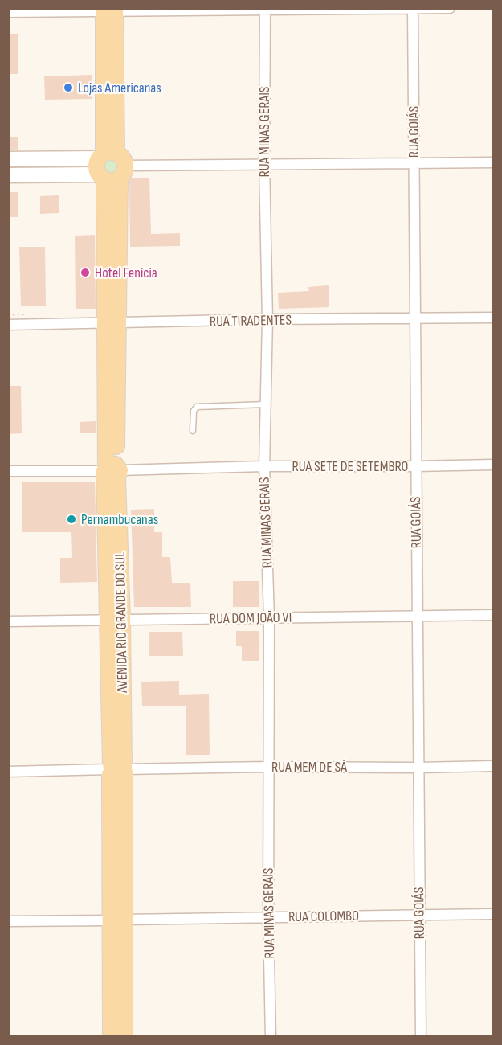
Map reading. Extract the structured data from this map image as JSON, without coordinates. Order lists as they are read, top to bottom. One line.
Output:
{"streets":{"main road":["AVENIDA RIO GRANDE DO SUL"],"street":["RUA MINAS GERAIS","RUA GOIÁS","RUA TIRADENTES","RUA SETE DE SETEMBRO","RUA DOM JOÃO VI","RUA MEM DE SÁ","RUA COLOMBO"]},"crossings":[["RUA MINAS GERAIS","RUA TIRADENTES"],["RUA MINAS GERAIS","RUA SETE DE SETEMBRO"],["RUA MINAS GERAIS","RUA DOM JOÃO VI"],["RUA MINAS GERAIS","RUA MEM DE SÁ"],["RUA MINAS GERAIS","RUA COLOMBO"],["RUA GOIÁS","RUA TIRADENTES"],["RUA GOIÁS","RUA SETE DE SETEMBRO"],["RUA GOIÁS","RUA DOM JOÃO VI"],["RUA GOIÁS","RUA MEM DE SÁ"],["RUA GOIÁS","RUA COLOMBO"],["RUA TIRADENTES","AVENIDA RIO GRANDE DO SUL"],["RUA SETE DE SETEMBRO","AVENIDA RIO GRANDE DO SUL"],["RUA DOM JOÃO VI","AVENIDA RIO GRANDE DO SUL"],["AVENIDA RIO GRANDE DO SUL","RUA MEM DE SÁ"],["AVENIDA RIO GRANDE DO SUL","RUA COLOMBO"]],"places":["Lojas Americanas","Hotel Fenícia","Pernambucanas"]}
